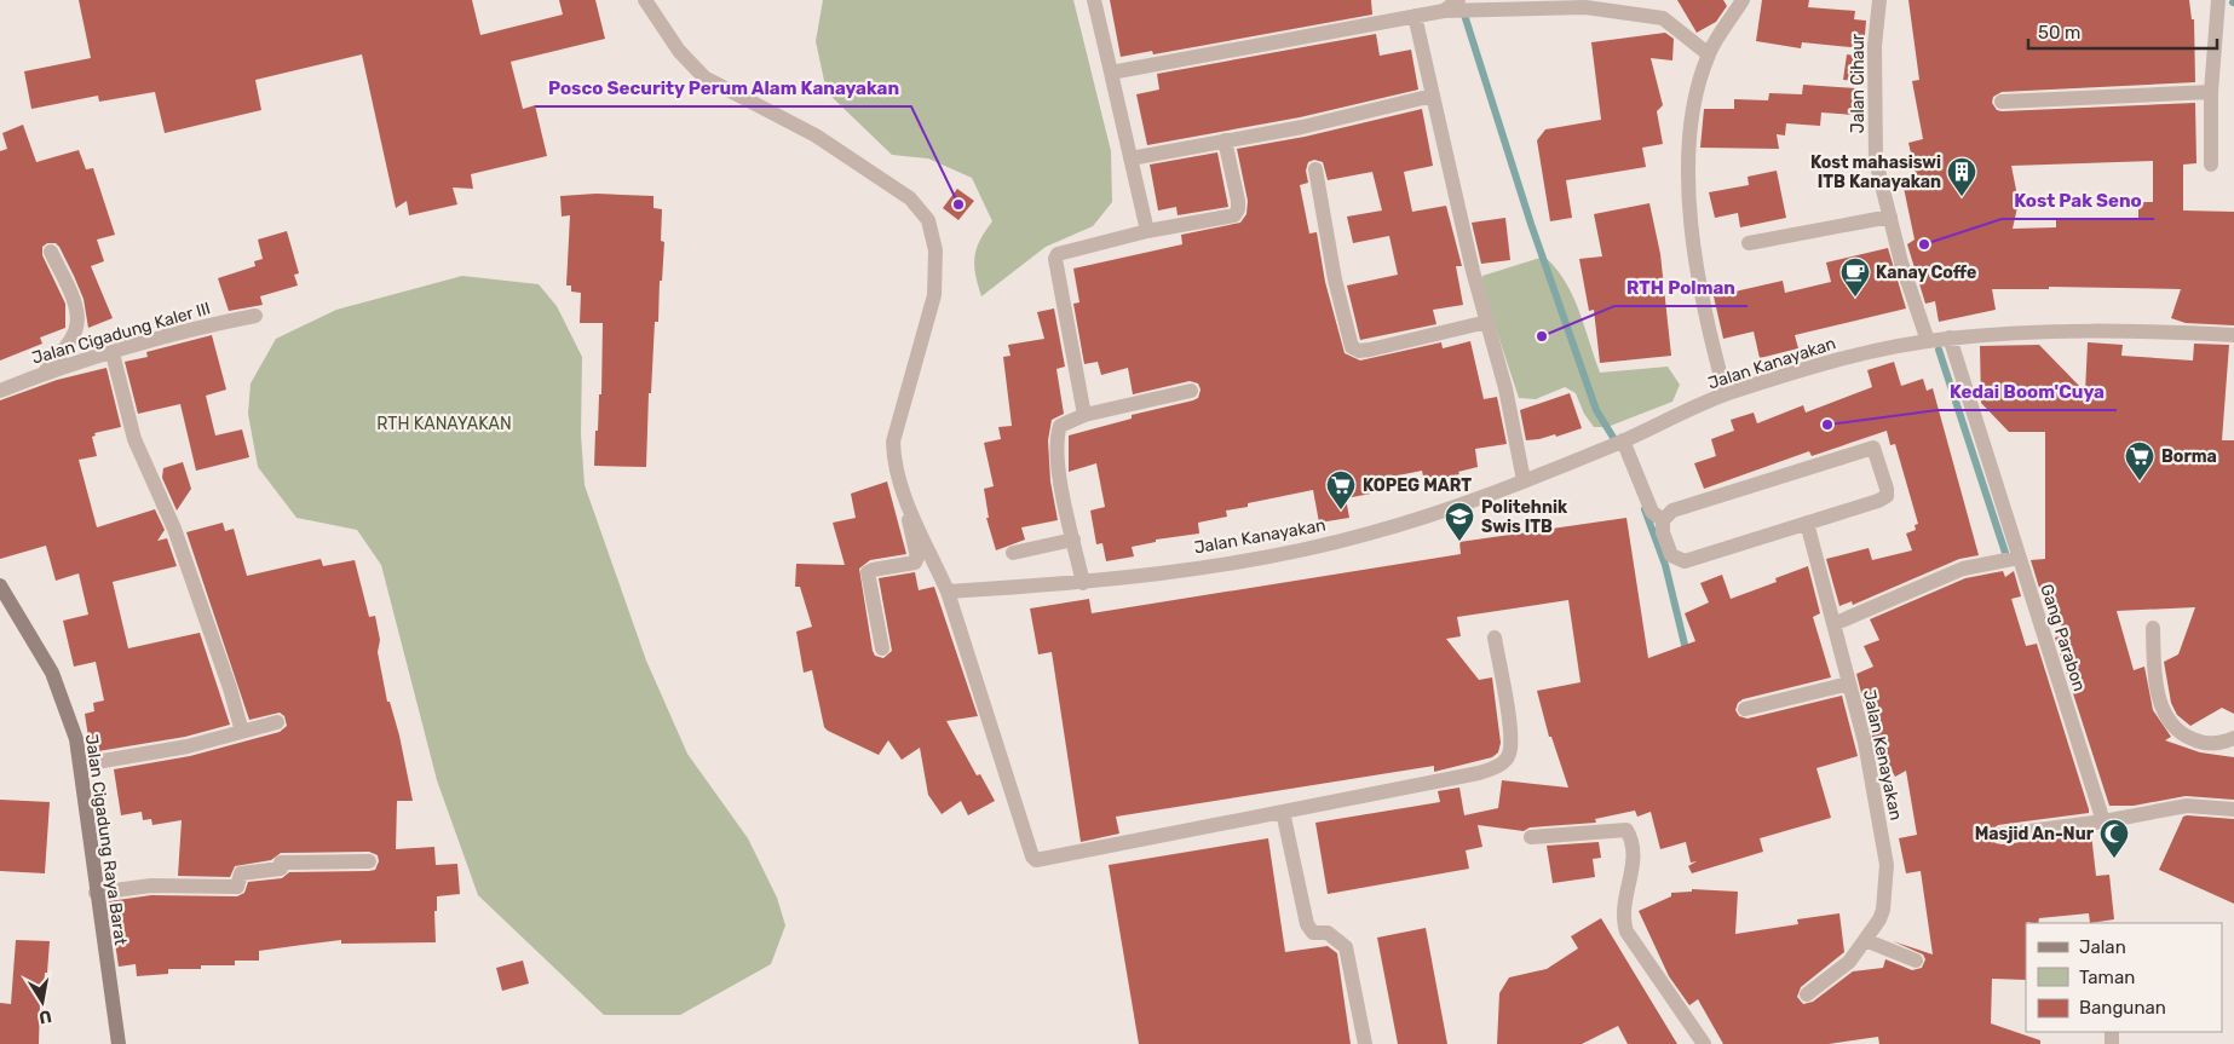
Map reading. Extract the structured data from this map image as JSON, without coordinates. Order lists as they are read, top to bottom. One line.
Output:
{"streets":{"street":["Jalan Cihaur","Jalan Cigadung Kaler III","Jalan Kanayakan","Gang Parabon","Jalan Kenayakan","Jalan Cigadung Raya Barat"]},"crossings":[["Jalan Cihaur","Jalan Kanayakan"],["Jalan Kanayakan","Gang Parabon"]],"parks":["RTH KANAYAKAN"],"places":{"building":["Kost mahasiswi ITB Kanayakan"],"other":["Posco Security Perum Alam Kanayakan","Kost Pak Seno","RTH Polman","Kedai Boom'Cuya"],"cafe":["Kanay Coffe"],"supermarket":["Borma","KOPEG MART"],"school or university":["Politehnik Swis ITB"],"mosque":["Masjid An-Nur"]},"legend":["Jalan","Taman","Bangunan"],"scale_bar":"50 m","north":"bottom"}
